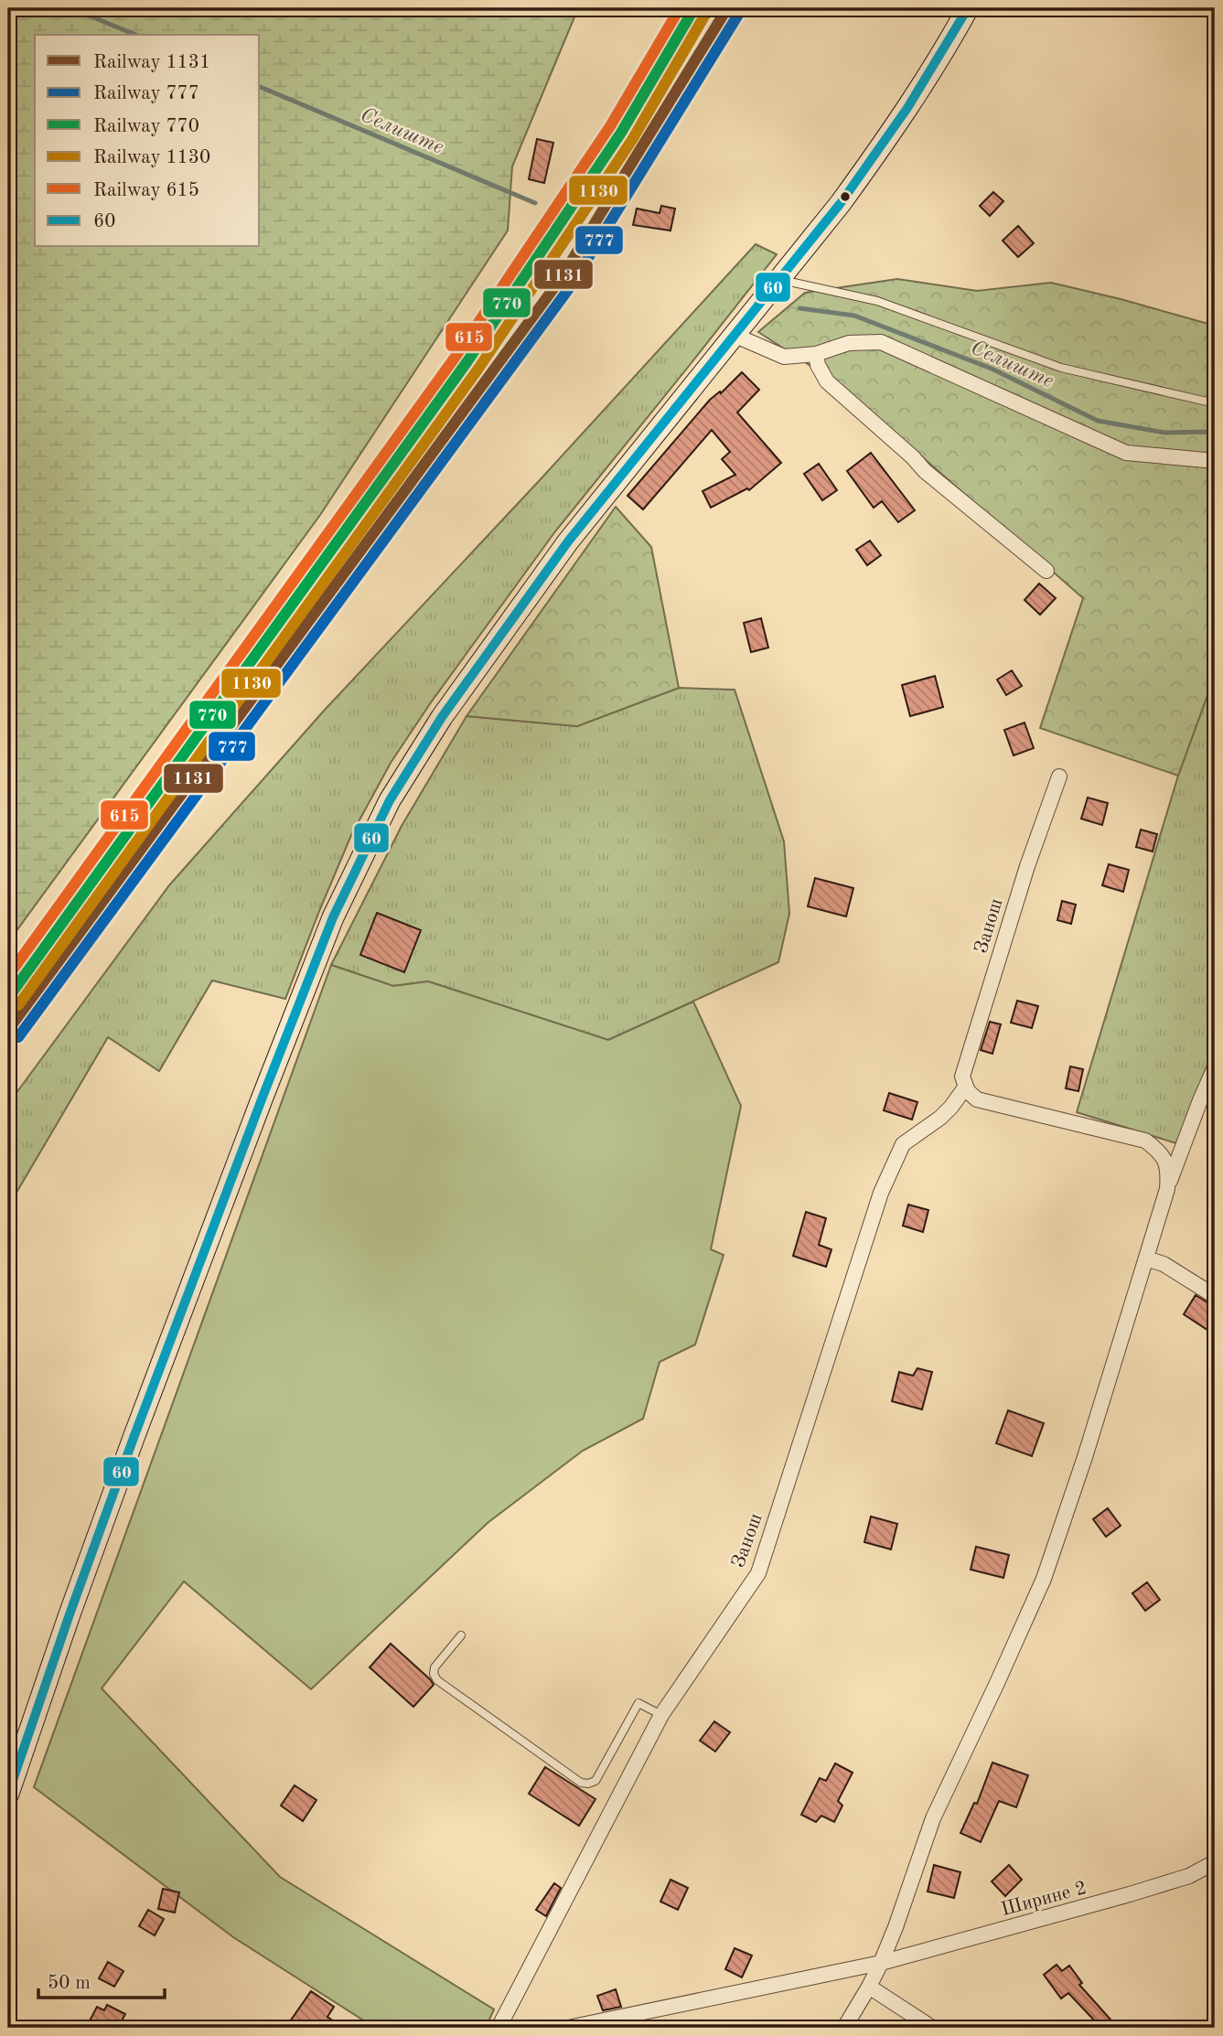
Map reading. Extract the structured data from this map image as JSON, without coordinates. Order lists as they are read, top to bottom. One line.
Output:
{"streets":{"street":["Занош","Ширине 2"]},"water":["Селиште"],"lines":["rail line 1131","rail line 770","rail line 615","transit line 60","rail line 777","rail line 1130"],"legend":["Railway 1131","Railway 777","Railway 770","Railway 1130","Railway 615","60"],"scale_bar":"50 m"}
